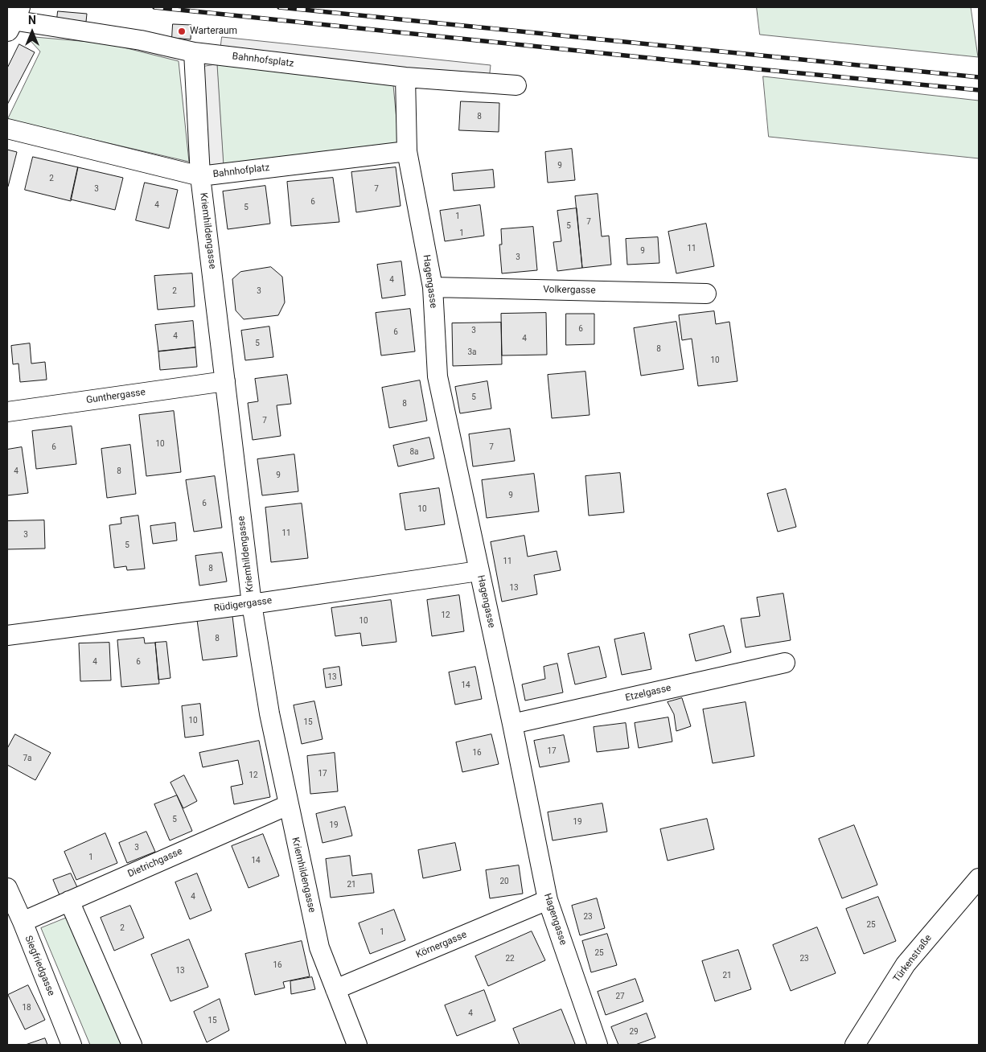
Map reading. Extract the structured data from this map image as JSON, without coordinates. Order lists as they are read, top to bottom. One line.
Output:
{"streets":{"street":["Bahnhofsplatz","Bahnhofplatz","Kriemhildengasse","Hagengasse","Volkergasse","Gunthergasse","Rüdigergasse","Etzelgasse","Dietrichgasse","Körnergasse","Türkenstraße","Siegfriedgasse"]},"crossings":[["Bahnhofsplatz","Kriemhildengasse"],["Bahnhofplatz","Kriemhildengasse"],["Bahnhofplatz","Hagengasse"],["Kriemhildengasse","Gunthergasse"],["Kriemhildengasse","Rüdigergasse"],["Kriemhildengasse","Dietrichgasse"],["Kriemhildengasse","Körnergasse"],["Hagengasse","Volkergasse"],["Hagengasse","Rüdigergasse"],["Hagengasse","Etzelgasse"],["Hagengasse","Körnergasse"],["Dietrichgasse","Siegfriedgasse"]],"places":["Warteraum"],"house_numbers":["8","9","2","3","7","6","4","5","1","7","5","1","11","9","3","4","2","3","6","3","6","4","4","5","8","3a","10","5","8","7","10","6","7","8a","4","8","9","9","6","10","11","3","5","11","8","13","12","10","8","4","6","13","14","10","15","17","16","7a","17","12","5","19","19","3","1","14","20","21","4","23","25","2","1","25","22","23","16","13","21","27","18","4","15","29"],"north":"top"}
